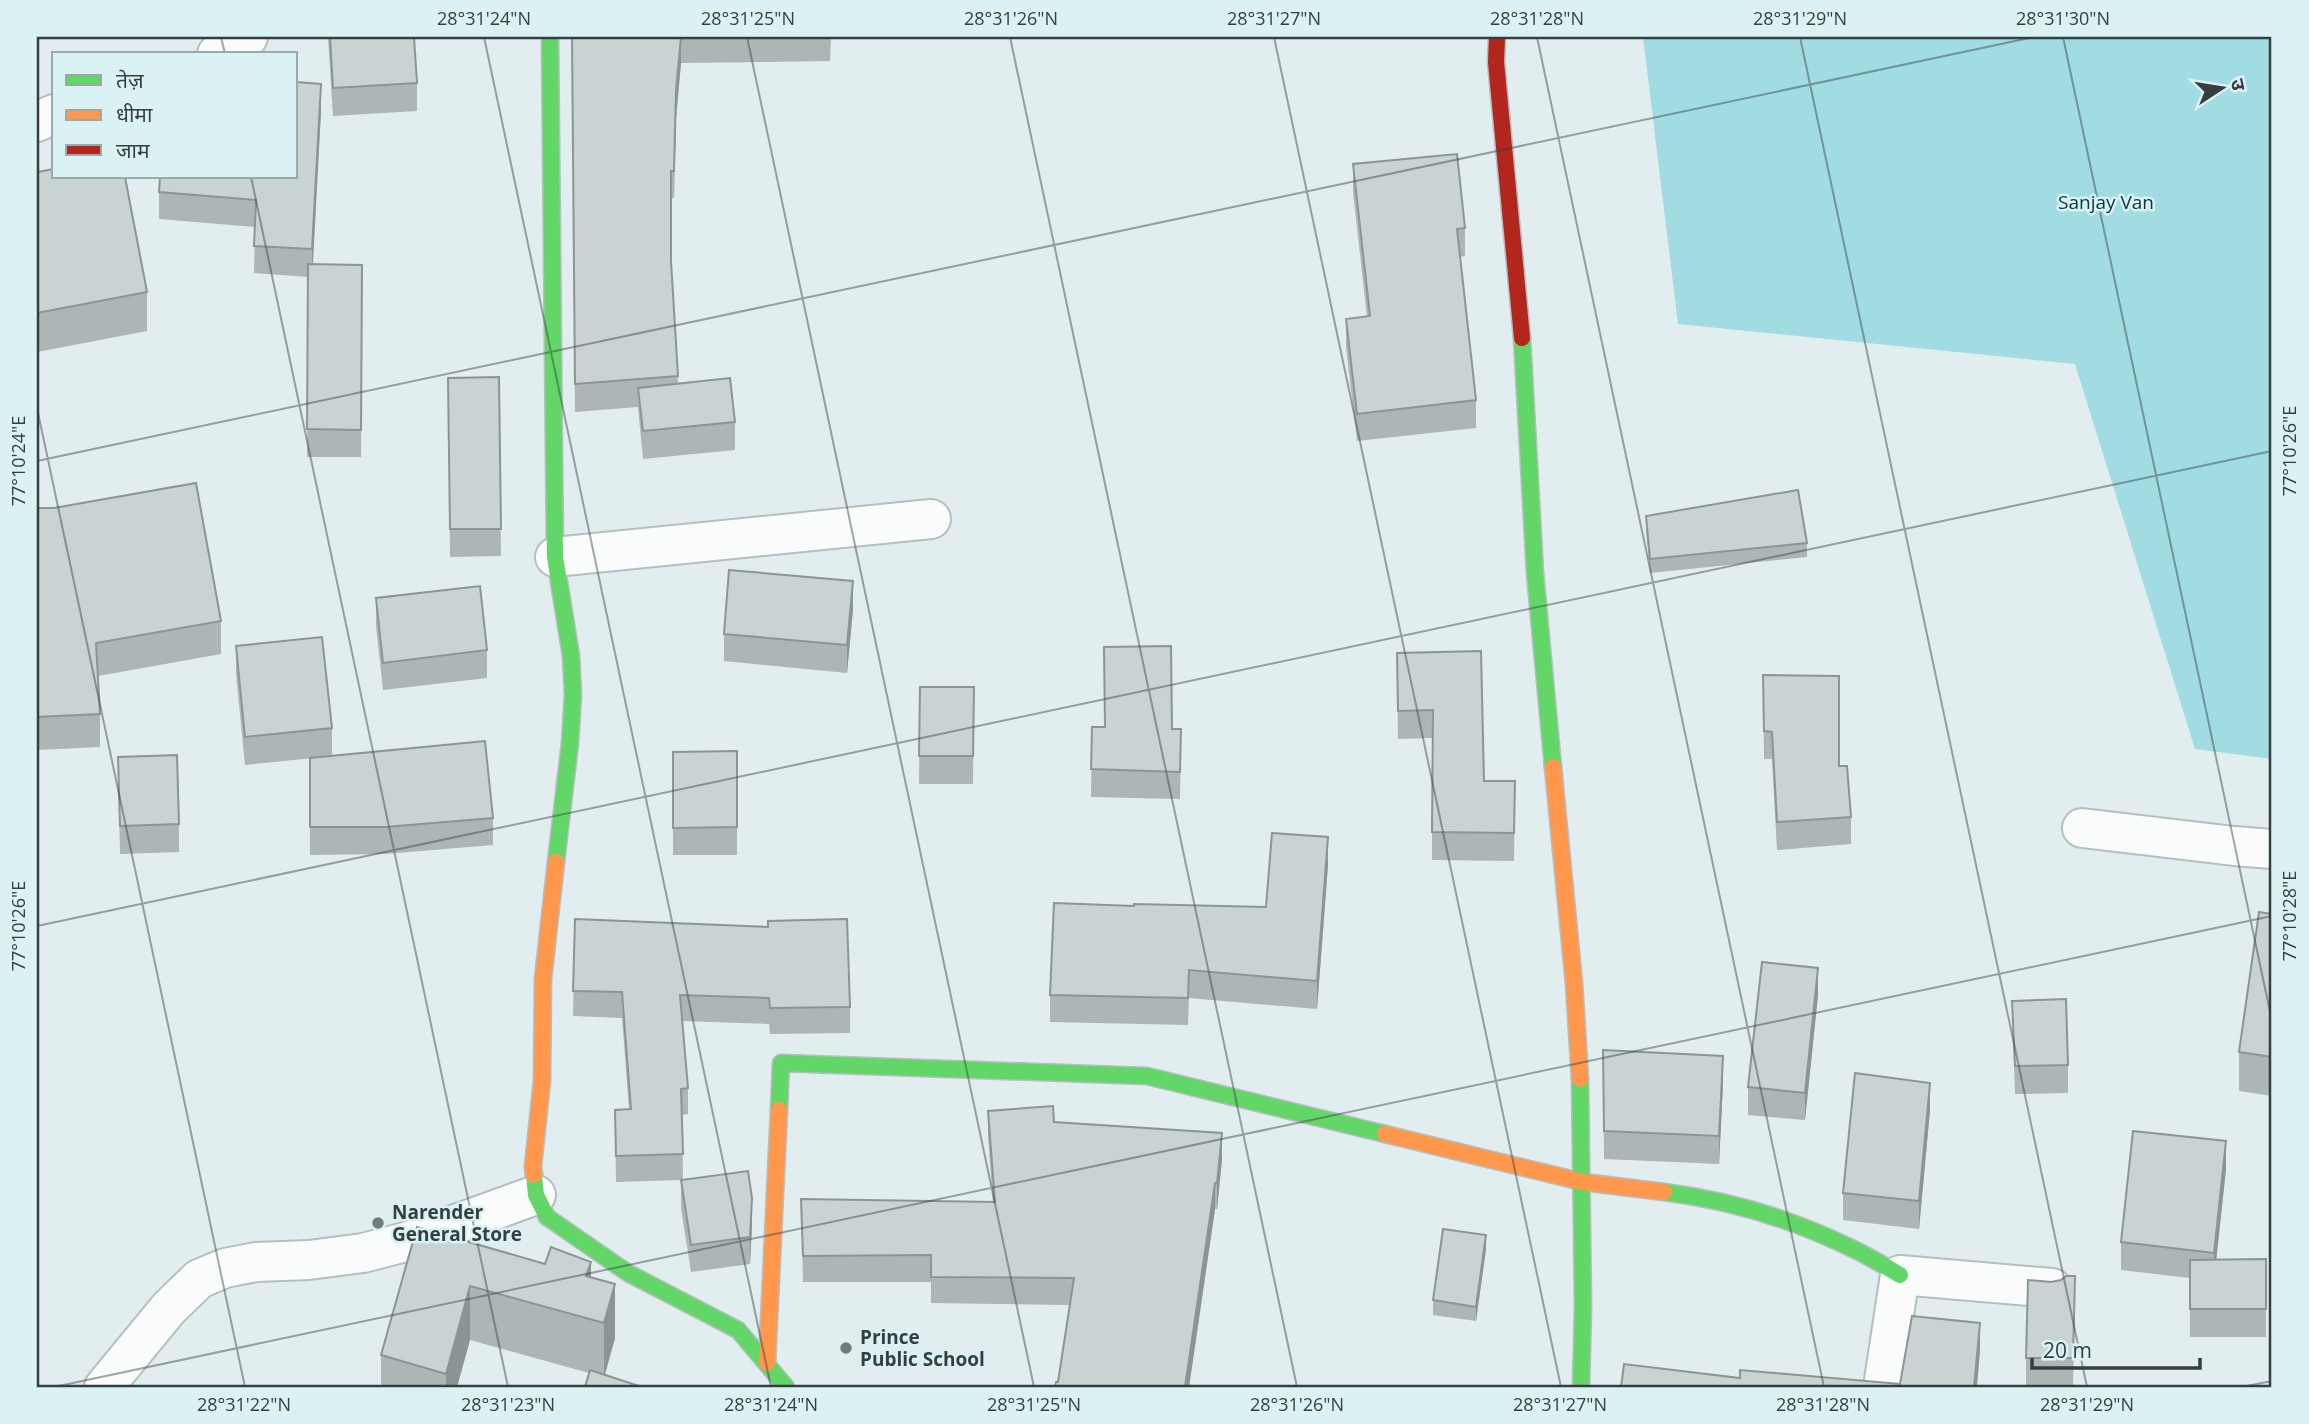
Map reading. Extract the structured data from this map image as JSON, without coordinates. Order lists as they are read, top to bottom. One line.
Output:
{"parks":["Sanjay Van"],"places":["Narender General Store","Prince Public School"],"legend":["तेज़","धीमा","जाम"],"scale_bar":"20 m","north":"right","coordinates":["28°31'24\"N","28°31'25\"N","28°31'26\"N","28°31'27\"N","28°31'28\"N","28°31'29\"N","28°31'30\"N","77°10'26\"E","77°10'24\"E","77°10'28\"E","28°31'22\"N","28°31'23\"N"]}
